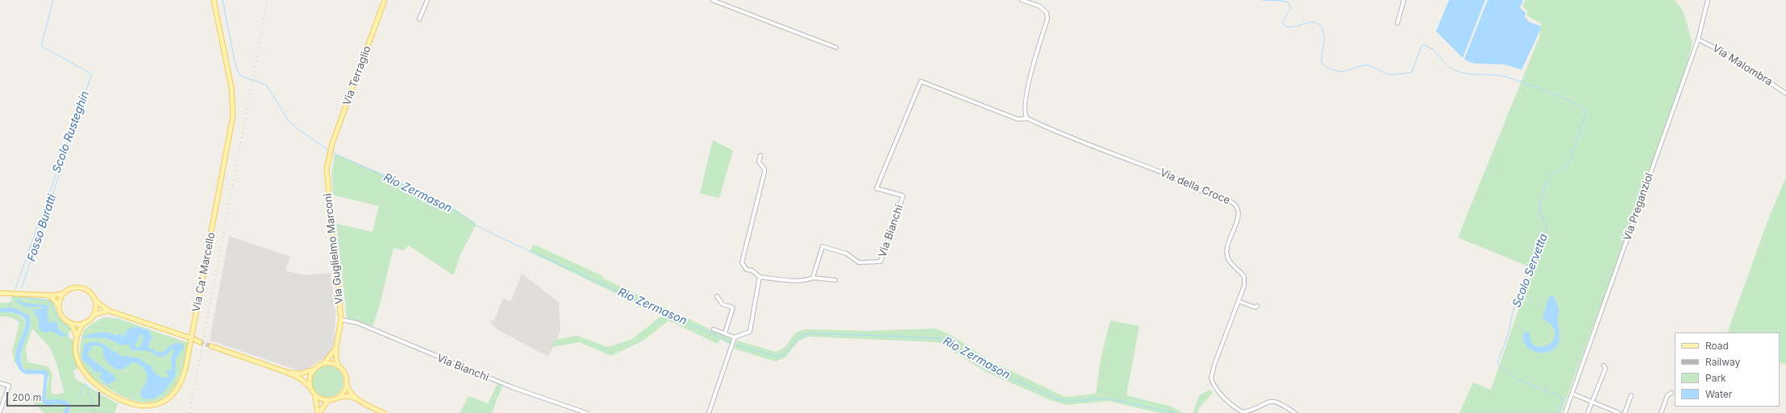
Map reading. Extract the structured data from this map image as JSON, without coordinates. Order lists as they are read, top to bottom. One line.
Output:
{"streets":{"main road":["Via Terraglio","Via Guglielmo Marconi","Via Ca' Marcello"],"street":["Via Malombra","Via della Croce","Via Preganziol","Via Bianchi"]},"crossings":[["Via Malombra","Via Preganziol"],["Via Terraglio","Via Guglielmo Marconi"],["Via della Croce","Via Bianchi"],["Via Bianchi","Via Guglielmo Marconi"]],"water":["Scolo Rusteghin","Rio Zermason","Fosso Buratti","Scolo Servetta"],"legend":["Road","Railway","Park","Water"],"scale_bar":"200 m"}
